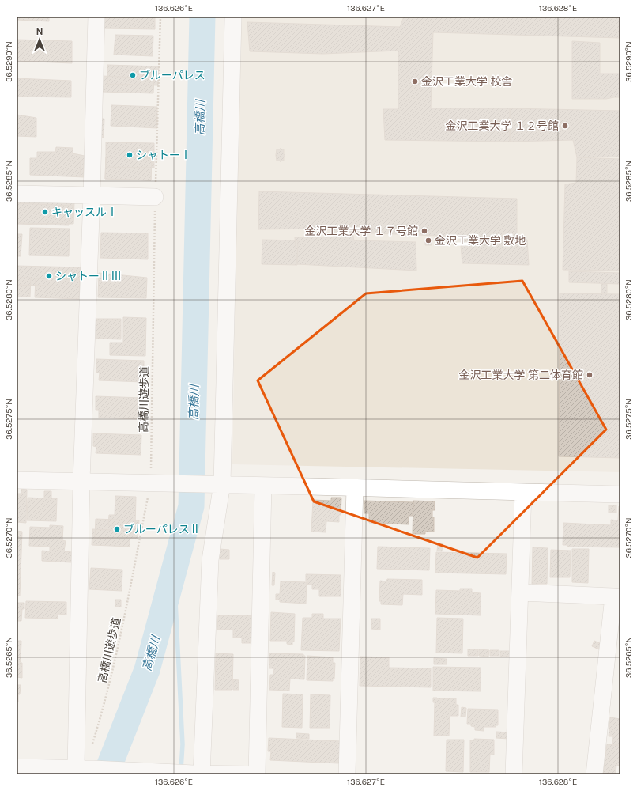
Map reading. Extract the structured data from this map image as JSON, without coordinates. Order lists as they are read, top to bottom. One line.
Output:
{"streets":{"path":["高橋川遊歩道"]},"water":["高橋川"],"places":["ブルーパレス","金沢工業大学 校舎","金沢工業大学 １２号館","シャトーⅠ","キャッスルⅠ","金沢工業大学 １７号館","金沢工業大学 敷地","シャトーⅡⅢ","金沢工業大学 第二体育館","ブルーパレスⅡ"],"north":"top","coordinates":["136.626°E","136.627°E","136.628°E","36.5290°N","36.5285°N","36.5280°N","36.5275°N","36.5270°N","36.5265°N"]}
